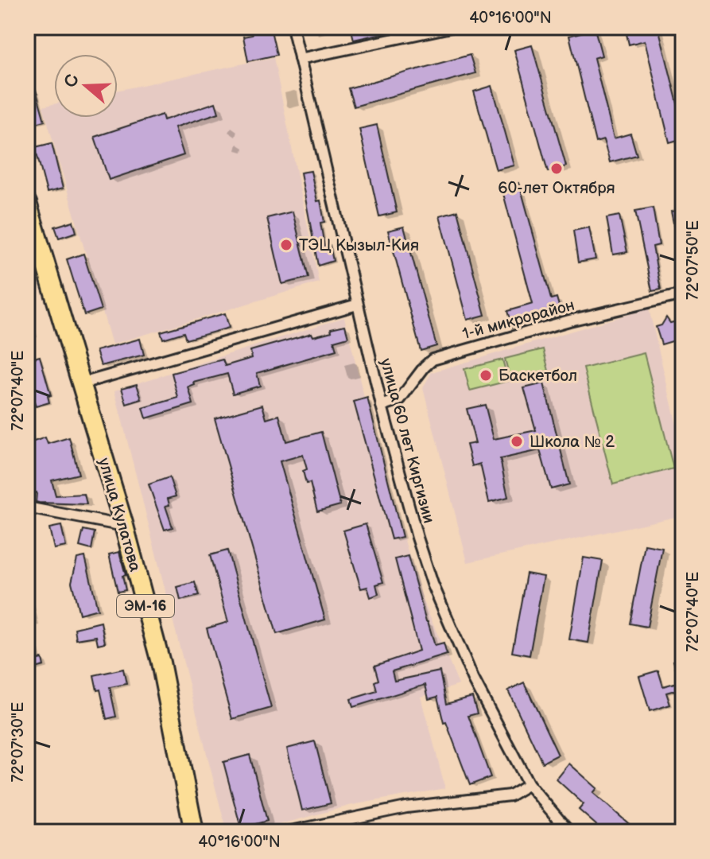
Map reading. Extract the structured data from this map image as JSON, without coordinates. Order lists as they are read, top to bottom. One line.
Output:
{"streets":{"highway":["улица Кулатова","ЭМ-16"],"street":["1-й микрорайон","улица 60 лет Киргизии"]},"crossings":[["1-й микрорайон","улица 60 лет Киргизии"]],"places":["60-лет Октября","ТЭЦ Кызыл-Кия","Баскетбол","Школа № 2"],"north":"left","coordinates":["40°16'00\"N","72°07'50\"E","72°07'40\"E","72°07'30\"E"]}
